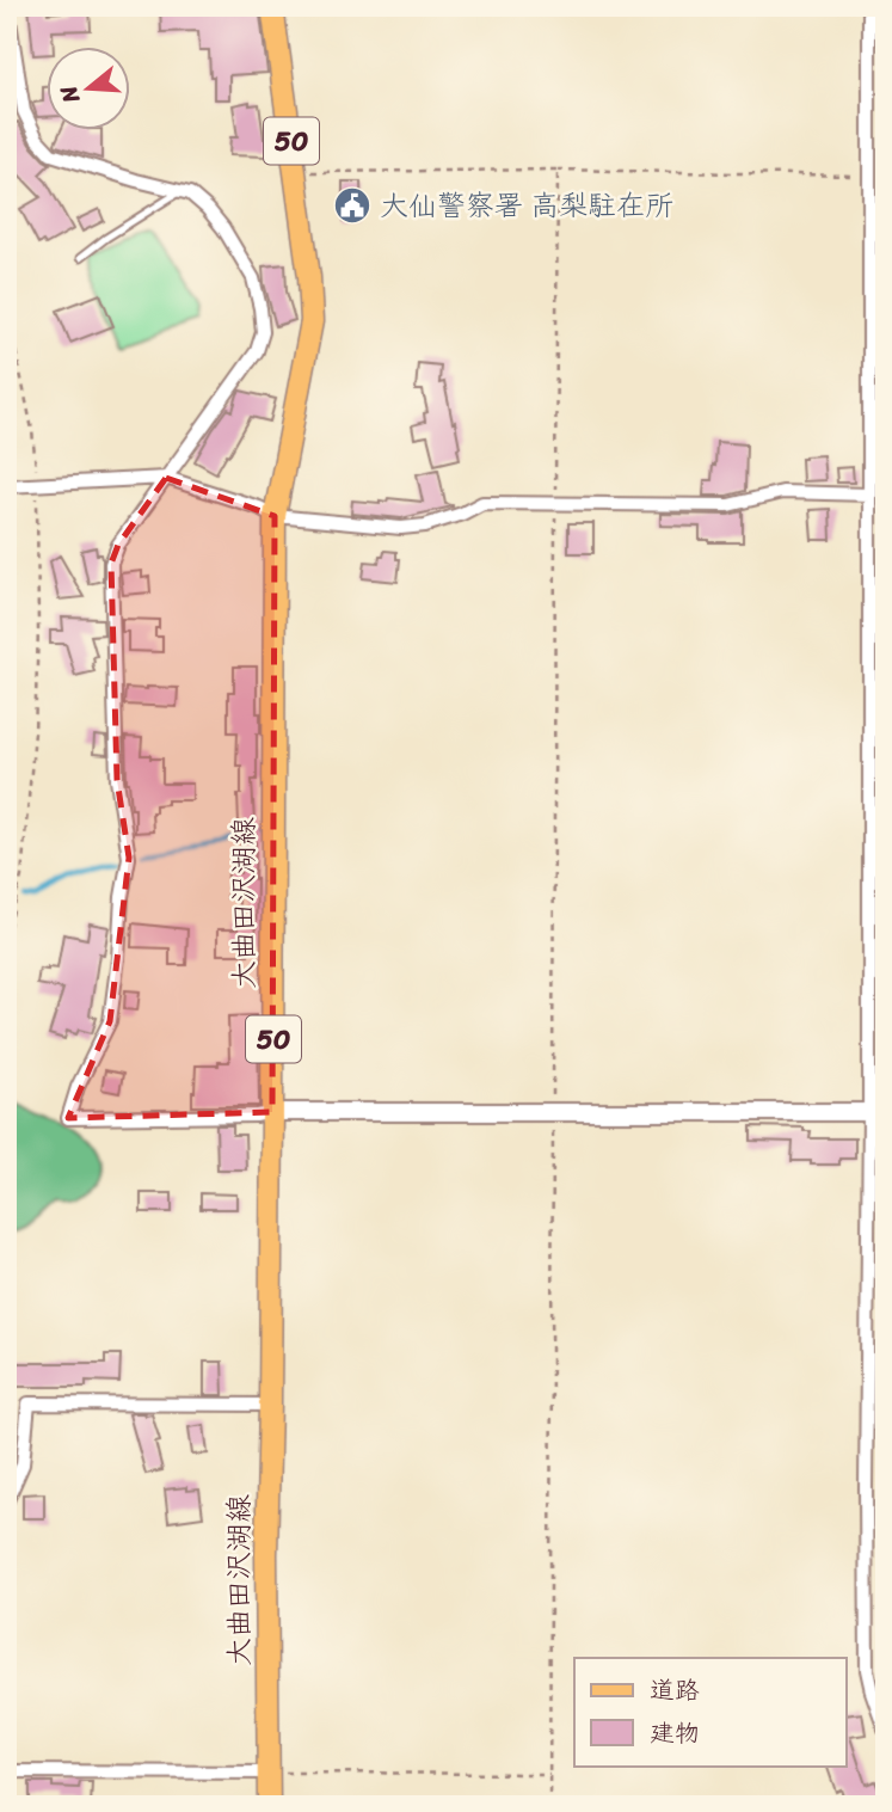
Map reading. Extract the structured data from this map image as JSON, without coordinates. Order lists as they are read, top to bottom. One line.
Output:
{"streets":{"main road":["50","大曲田沢湖線"]},"places":{"public building":["大仙警察署 高梨駐在所"]},"legend":["道路","建物"],"north":"left"}
